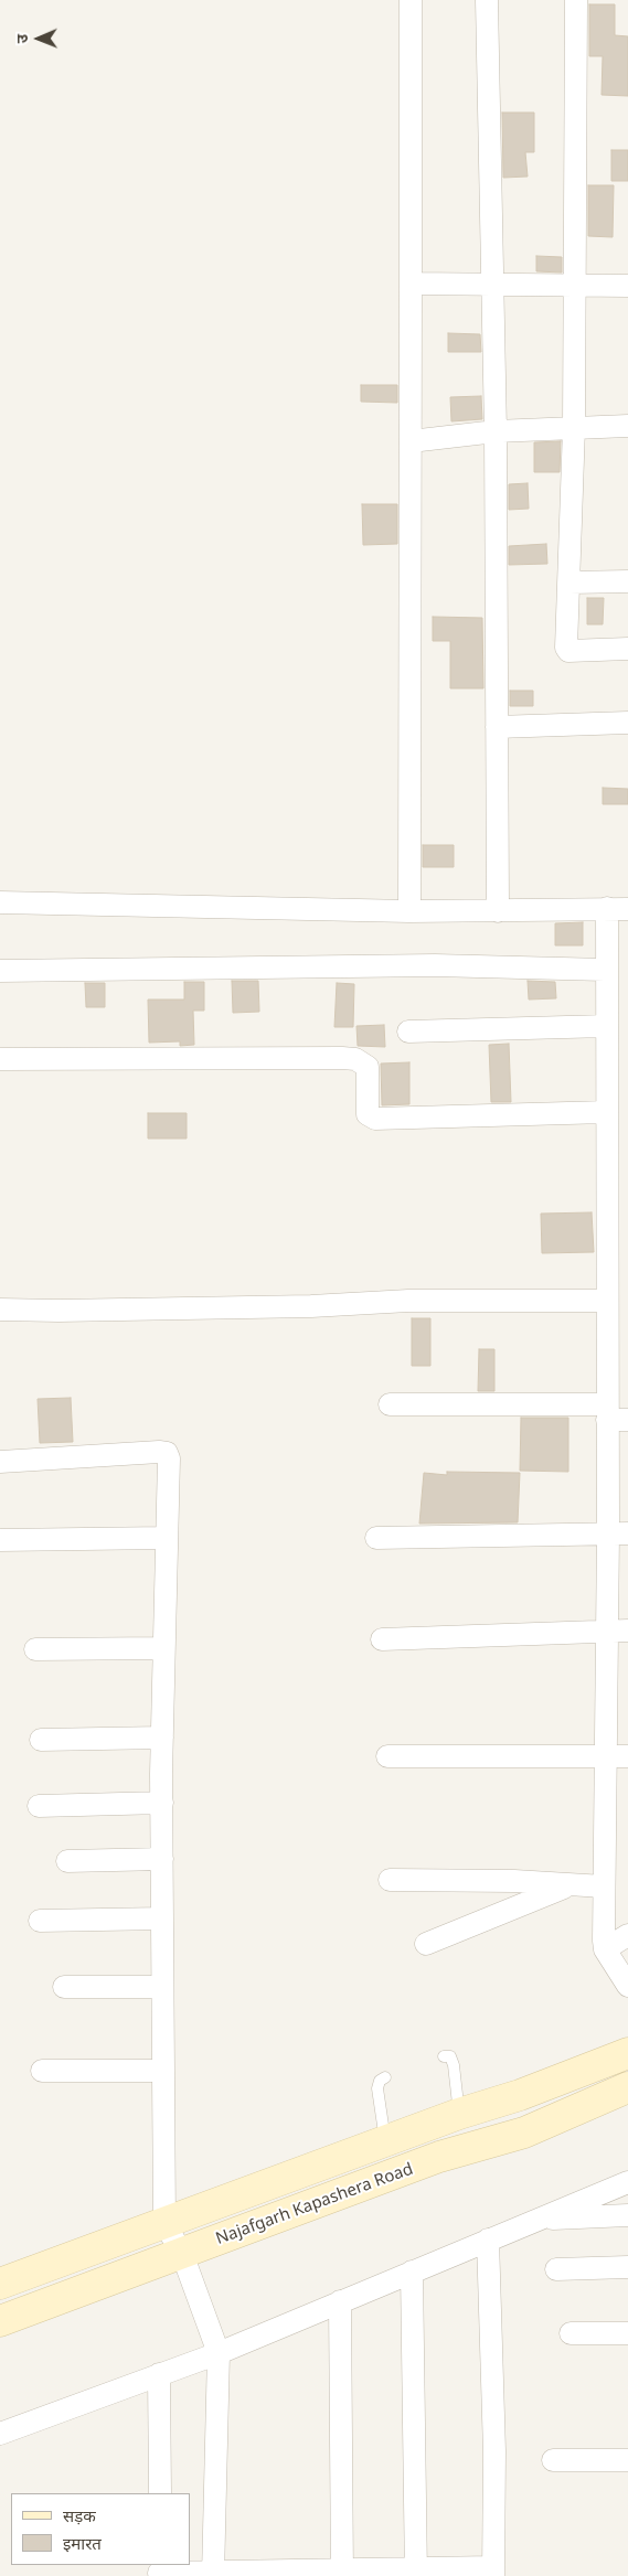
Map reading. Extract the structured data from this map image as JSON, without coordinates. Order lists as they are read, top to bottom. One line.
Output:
{"streets":{"main road":["Najafgarh Kapashera Road"]},"legend":["सड़क","इमारत"],"north":"left"}
